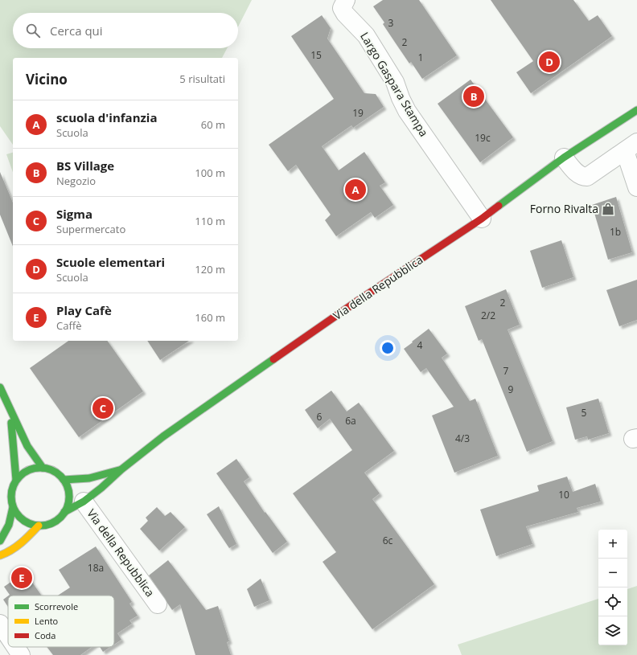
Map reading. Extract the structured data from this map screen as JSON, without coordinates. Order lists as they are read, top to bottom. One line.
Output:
{"streets":{"main road":["Via della Repubblica"],"street":["Largo Gaspara Stampa"]},"crossings":[["Largo Gaspara Stampa","Via della Repubblica"]],"places":{"shop":["Forno Rivalta"]},"house_numbers":["3","2","15","1","19","19c","1b","2","2/2","4","7","9","5","6","6a","4/3","10","6c","18a"],"legend":["Scorrevole","Lento","Coda"],"page":{"search":"Cerca qui","pins":["D","B","A","C","E"],"heading":["Vicino","5 risultati"],"list":[{"mark":"A","name":"scuola d'infanzia","note":"Scuola","value":"60 m"},{"mark":"B","name":"BS Village","note":"Negozio","value":"100 m"},{"mark":"C","name":"Sigma","note":"Supermercato","value":"110 m"},{"mark":"D","name":"Scuole elementari","note":"Scuola","value":"120 m"},{"mark":"E","name":"Play Cafè","note":"Caffè","value":"160 m"}],"map_buttons":["+","−"]}}
